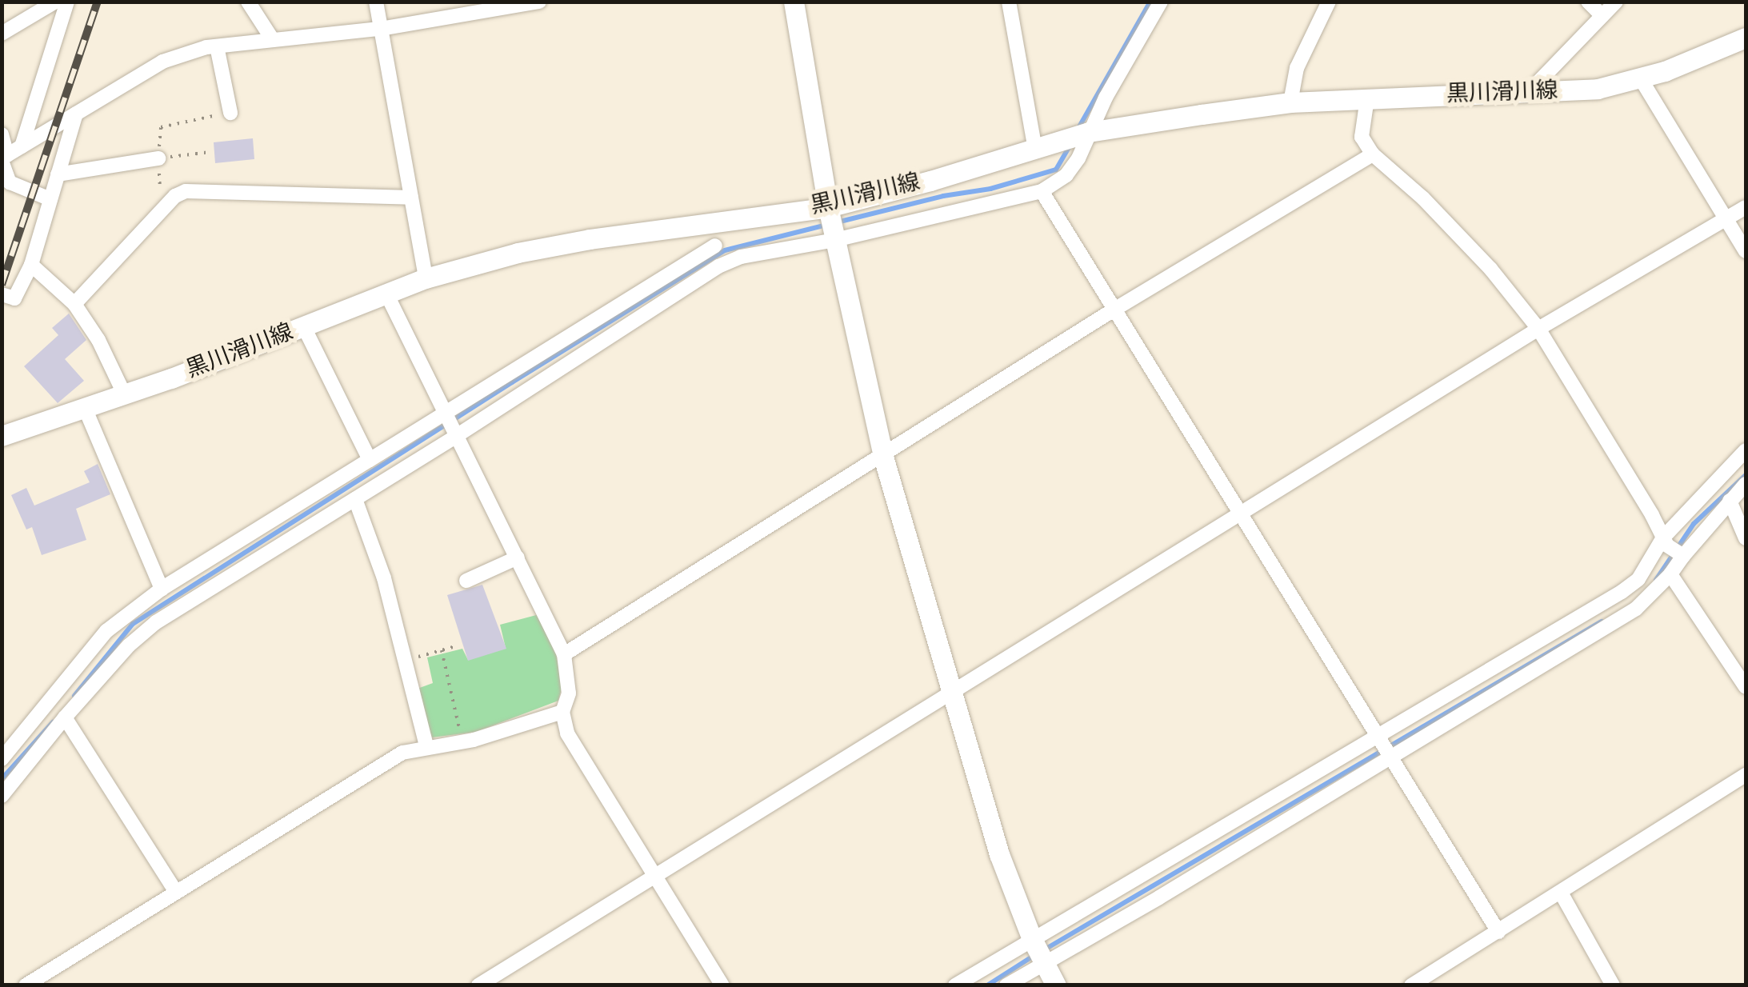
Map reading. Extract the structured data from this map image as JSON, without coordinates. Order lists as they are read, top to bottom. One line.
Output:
{"streets":{"main road":["黒川滑川線"]}}
